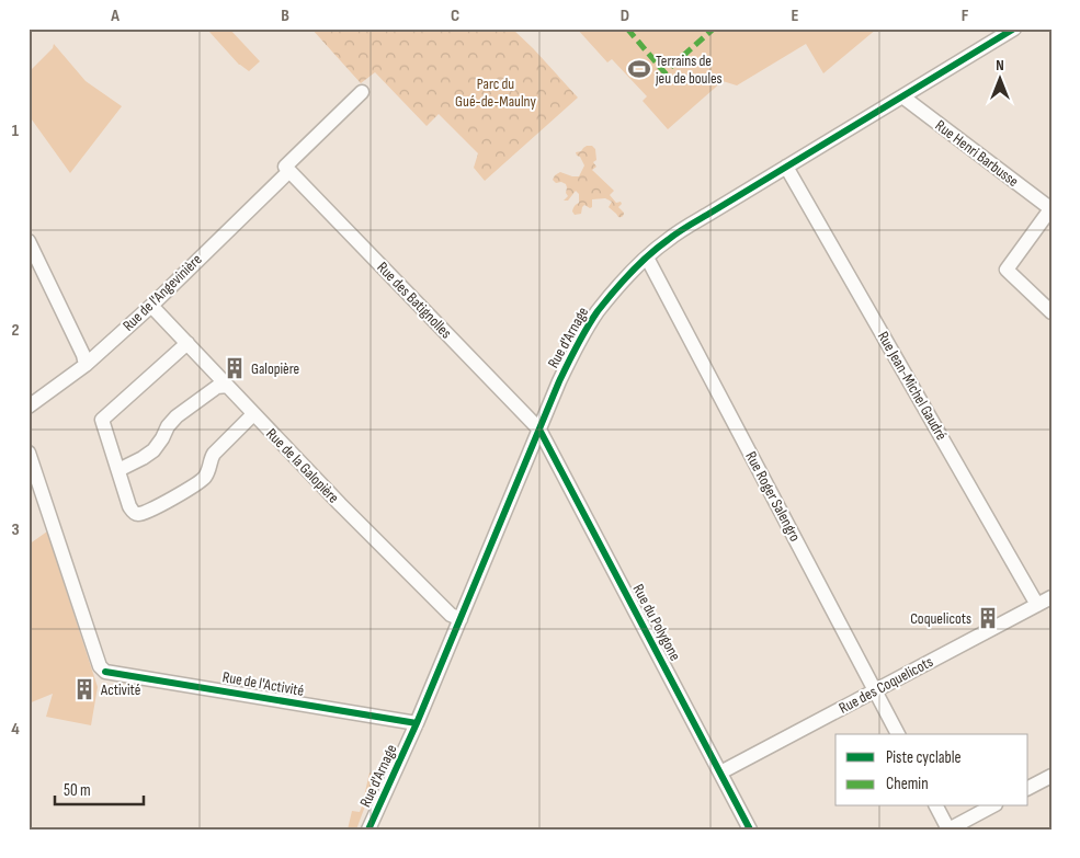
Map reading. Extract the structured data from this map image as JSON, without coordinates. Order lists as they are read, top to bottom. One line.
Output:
{"streets":{"street":["Rue Henri Barbusse","Rue de l'Angevinière","Rue des Batignolles","Rue d'Arnage","Rue Jean-Michel Gaudré","Rue de la Galopière","Rue Roger Salengro","Rue du Polygone","Rue de l'Activité","Rue des Coquelicots"]},"crossings":[["Rue Henri Barbusse","Rue d'Arnage"],["Rue de l'Angevinière","Rue des Batignolles"],["Rue de l'Angevinière","Rue de la Galopière"],["Rue des Batignolles","Rue d'Arnage"],["Rue des Batignolles","Rue du Polygone"],["Rue d'Arnage","Rue Jean-Michel Gaudré"],["Rue d'Arnage","Rue de la Galopière"],["Rue d'Arnage","Rue Roger Salengro"],["Rue d'Arnage","Rue du Polygone"],["Rue d'Arnage","Rue de l'Activité"],["Rue Jean-Michel Gaudré","Rue des Coquelicots"],["Rue Roger Salengro","Rue des Coquelicots"],["Rue du Polygone","Rue des Coquelicots"]],"parks":["Parc du Gué-de-Maulny"],"places":{"sports":["Terrains de jeu de boules"],"building":["Galopière","Coquelicots","Activité"]},"legend":["Piste cyclable","Chemin"],"scale_bar":"50 m","north":"top","grid":{"columns":["A","B","C","D","E","F"],"rows":["1","2","3","4"]}}
